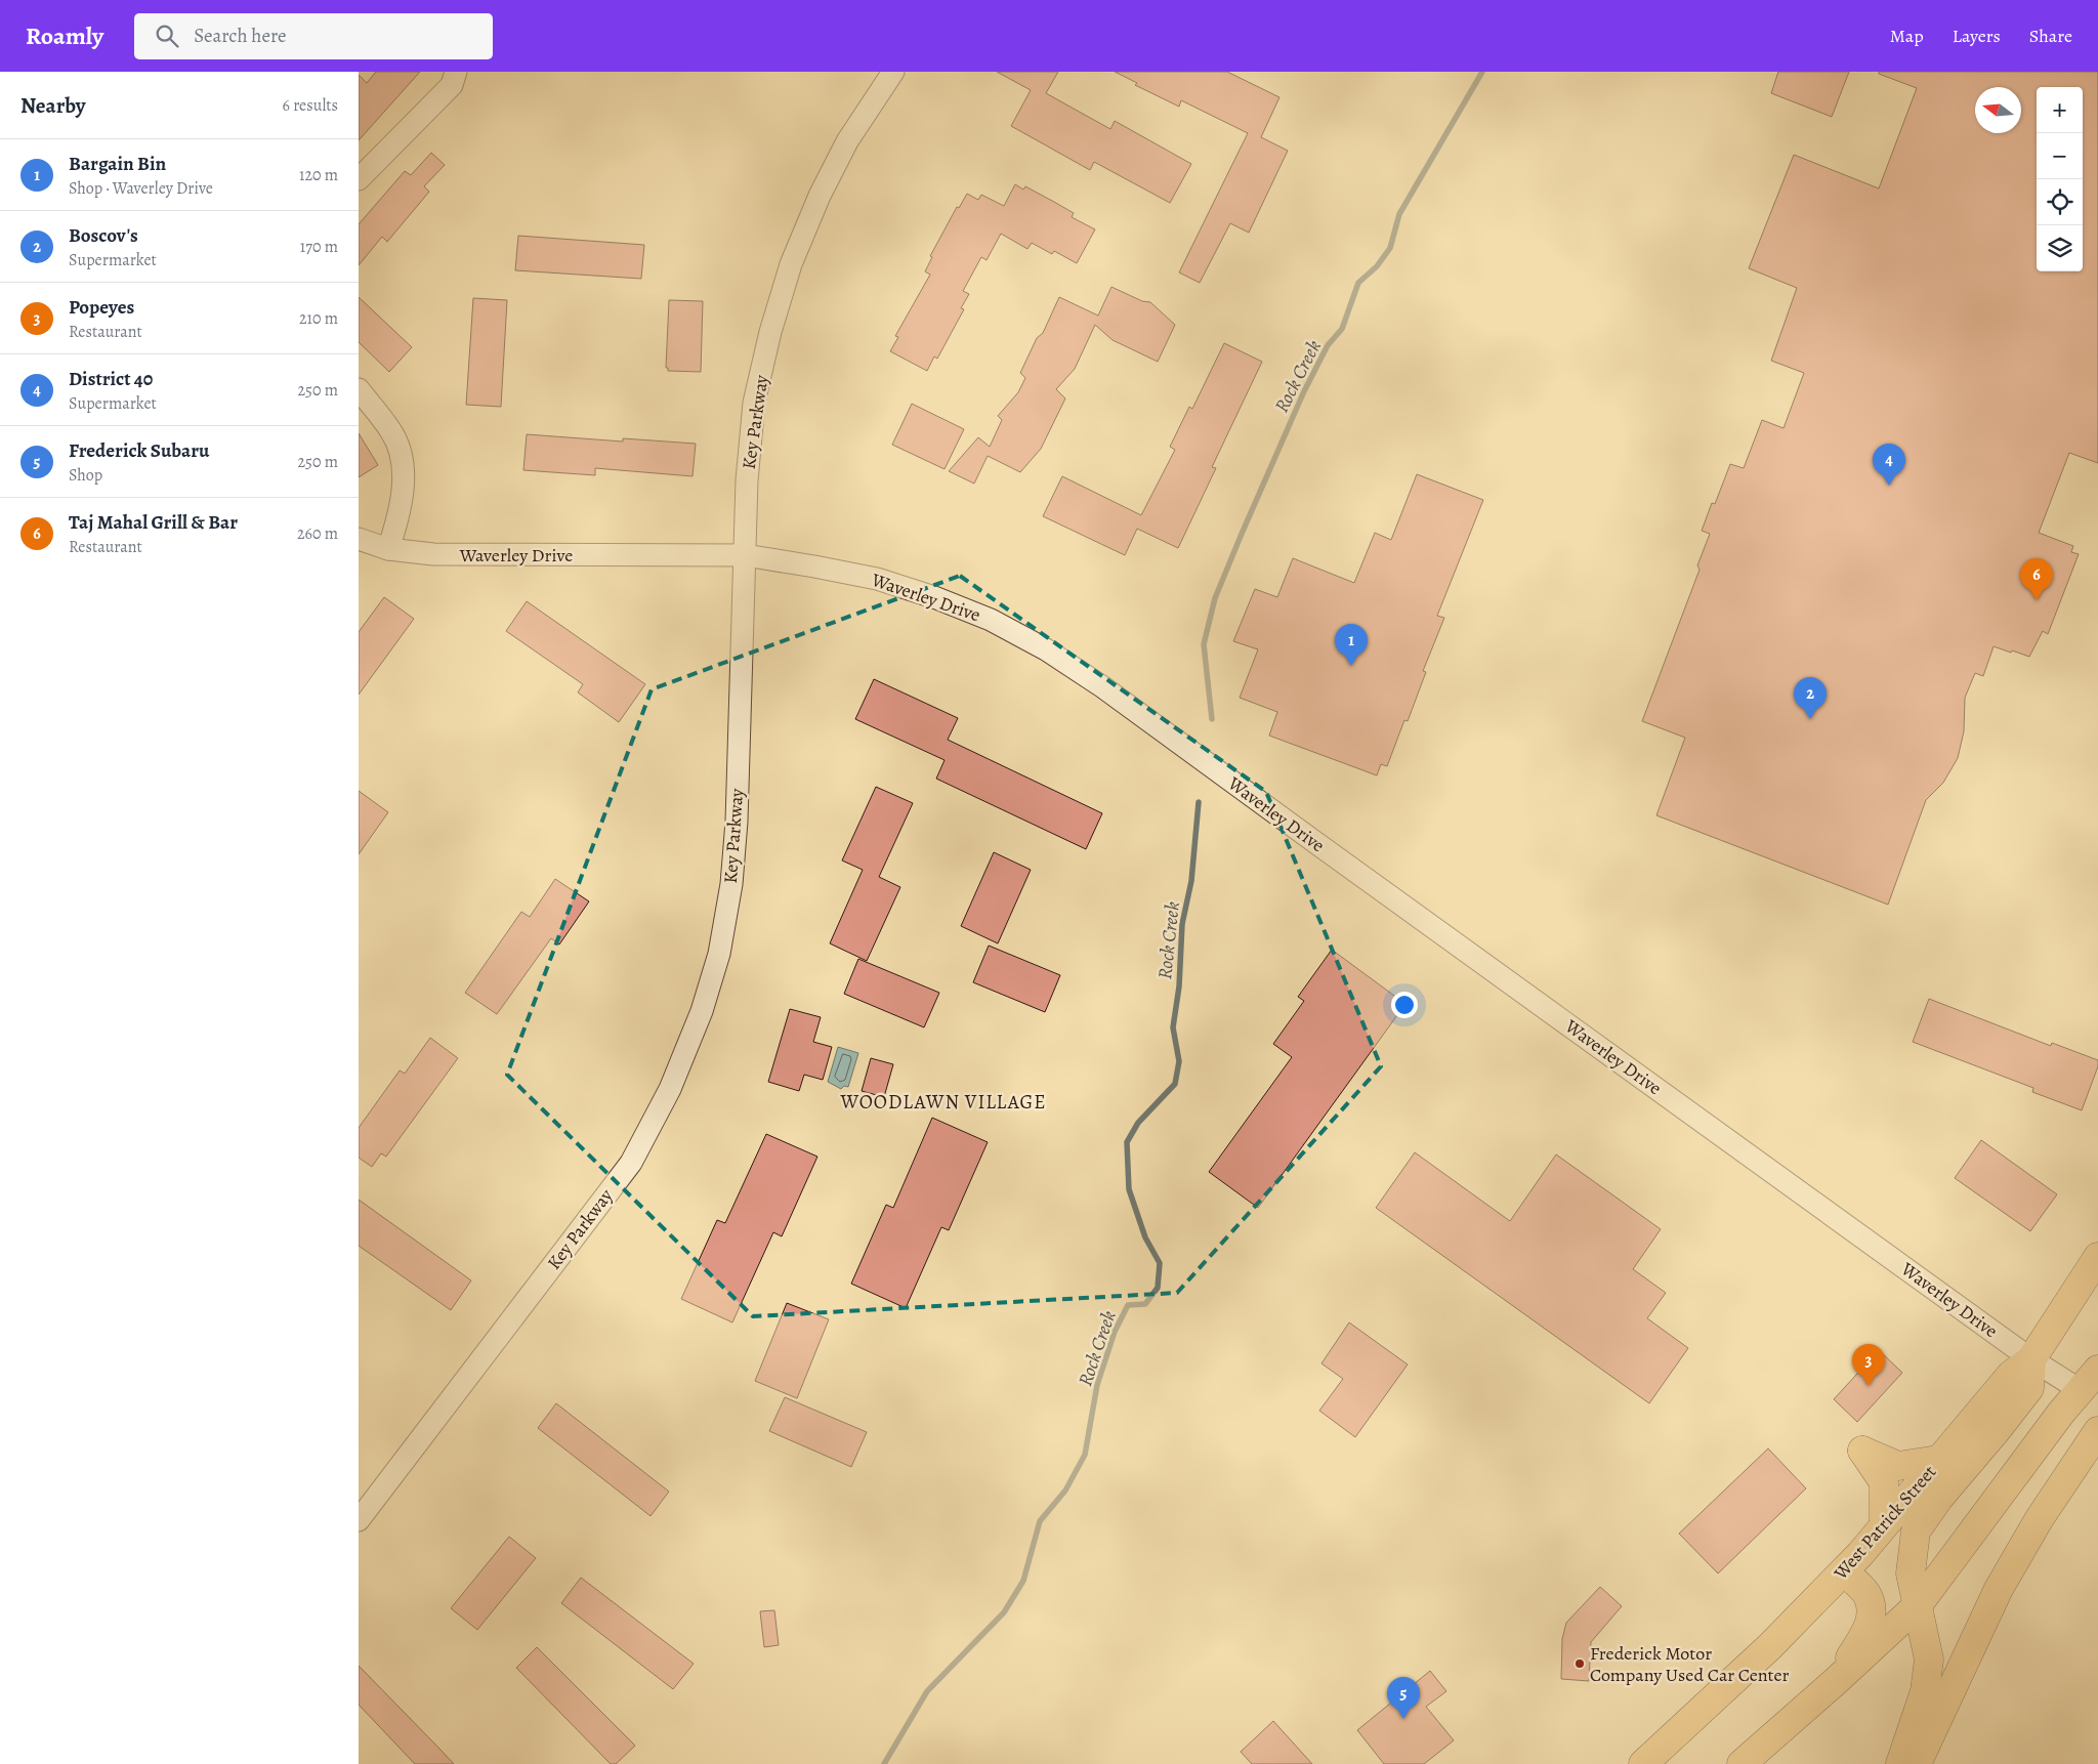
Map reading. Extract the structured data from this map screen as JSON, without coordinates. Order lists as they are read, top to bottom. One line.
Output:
{"streets":{"main road":["West Patrick Street"],"street":["Key Parkway","Waverley Drive"]},"crossings":[["Key Parkway","Waverley Drive"],["Waverley Drive","West Patrick Street"]],"districts":["WOODLAWN VILLAGE"],"water":["Rock Creek"],"places":["Frederick Motor Company Used Car Center"],"north":"left","page":{"header":"Roamly","search":"Search here","nav":["Map","Layers","Share"],"heading":["Nearby","6 results"],"map_buttons":["+","−"],"list":[{"mark":"1","name":"Bargain Bin","note":"Shop · Waverley Drive","value":"120 m"},{"mark":"2","name":"Boscov's","note":"Supermarket","value":"170 m"},{"mark":"3","name":"Popeyes","note":"Restaurant","value":"210 m"},{"mark":"4","name":"District 40","note":"Supermarket","value":"250 m"},{"mark":"5","name":"Frederick Subaru","note":"Shop","value":"250 m"},{"mark":"6","name":"Taj Mahal Grill & Bar","note":"Restaurant","value":"260 m"}],"pins":["4","6","1","2","3","5"]}}
